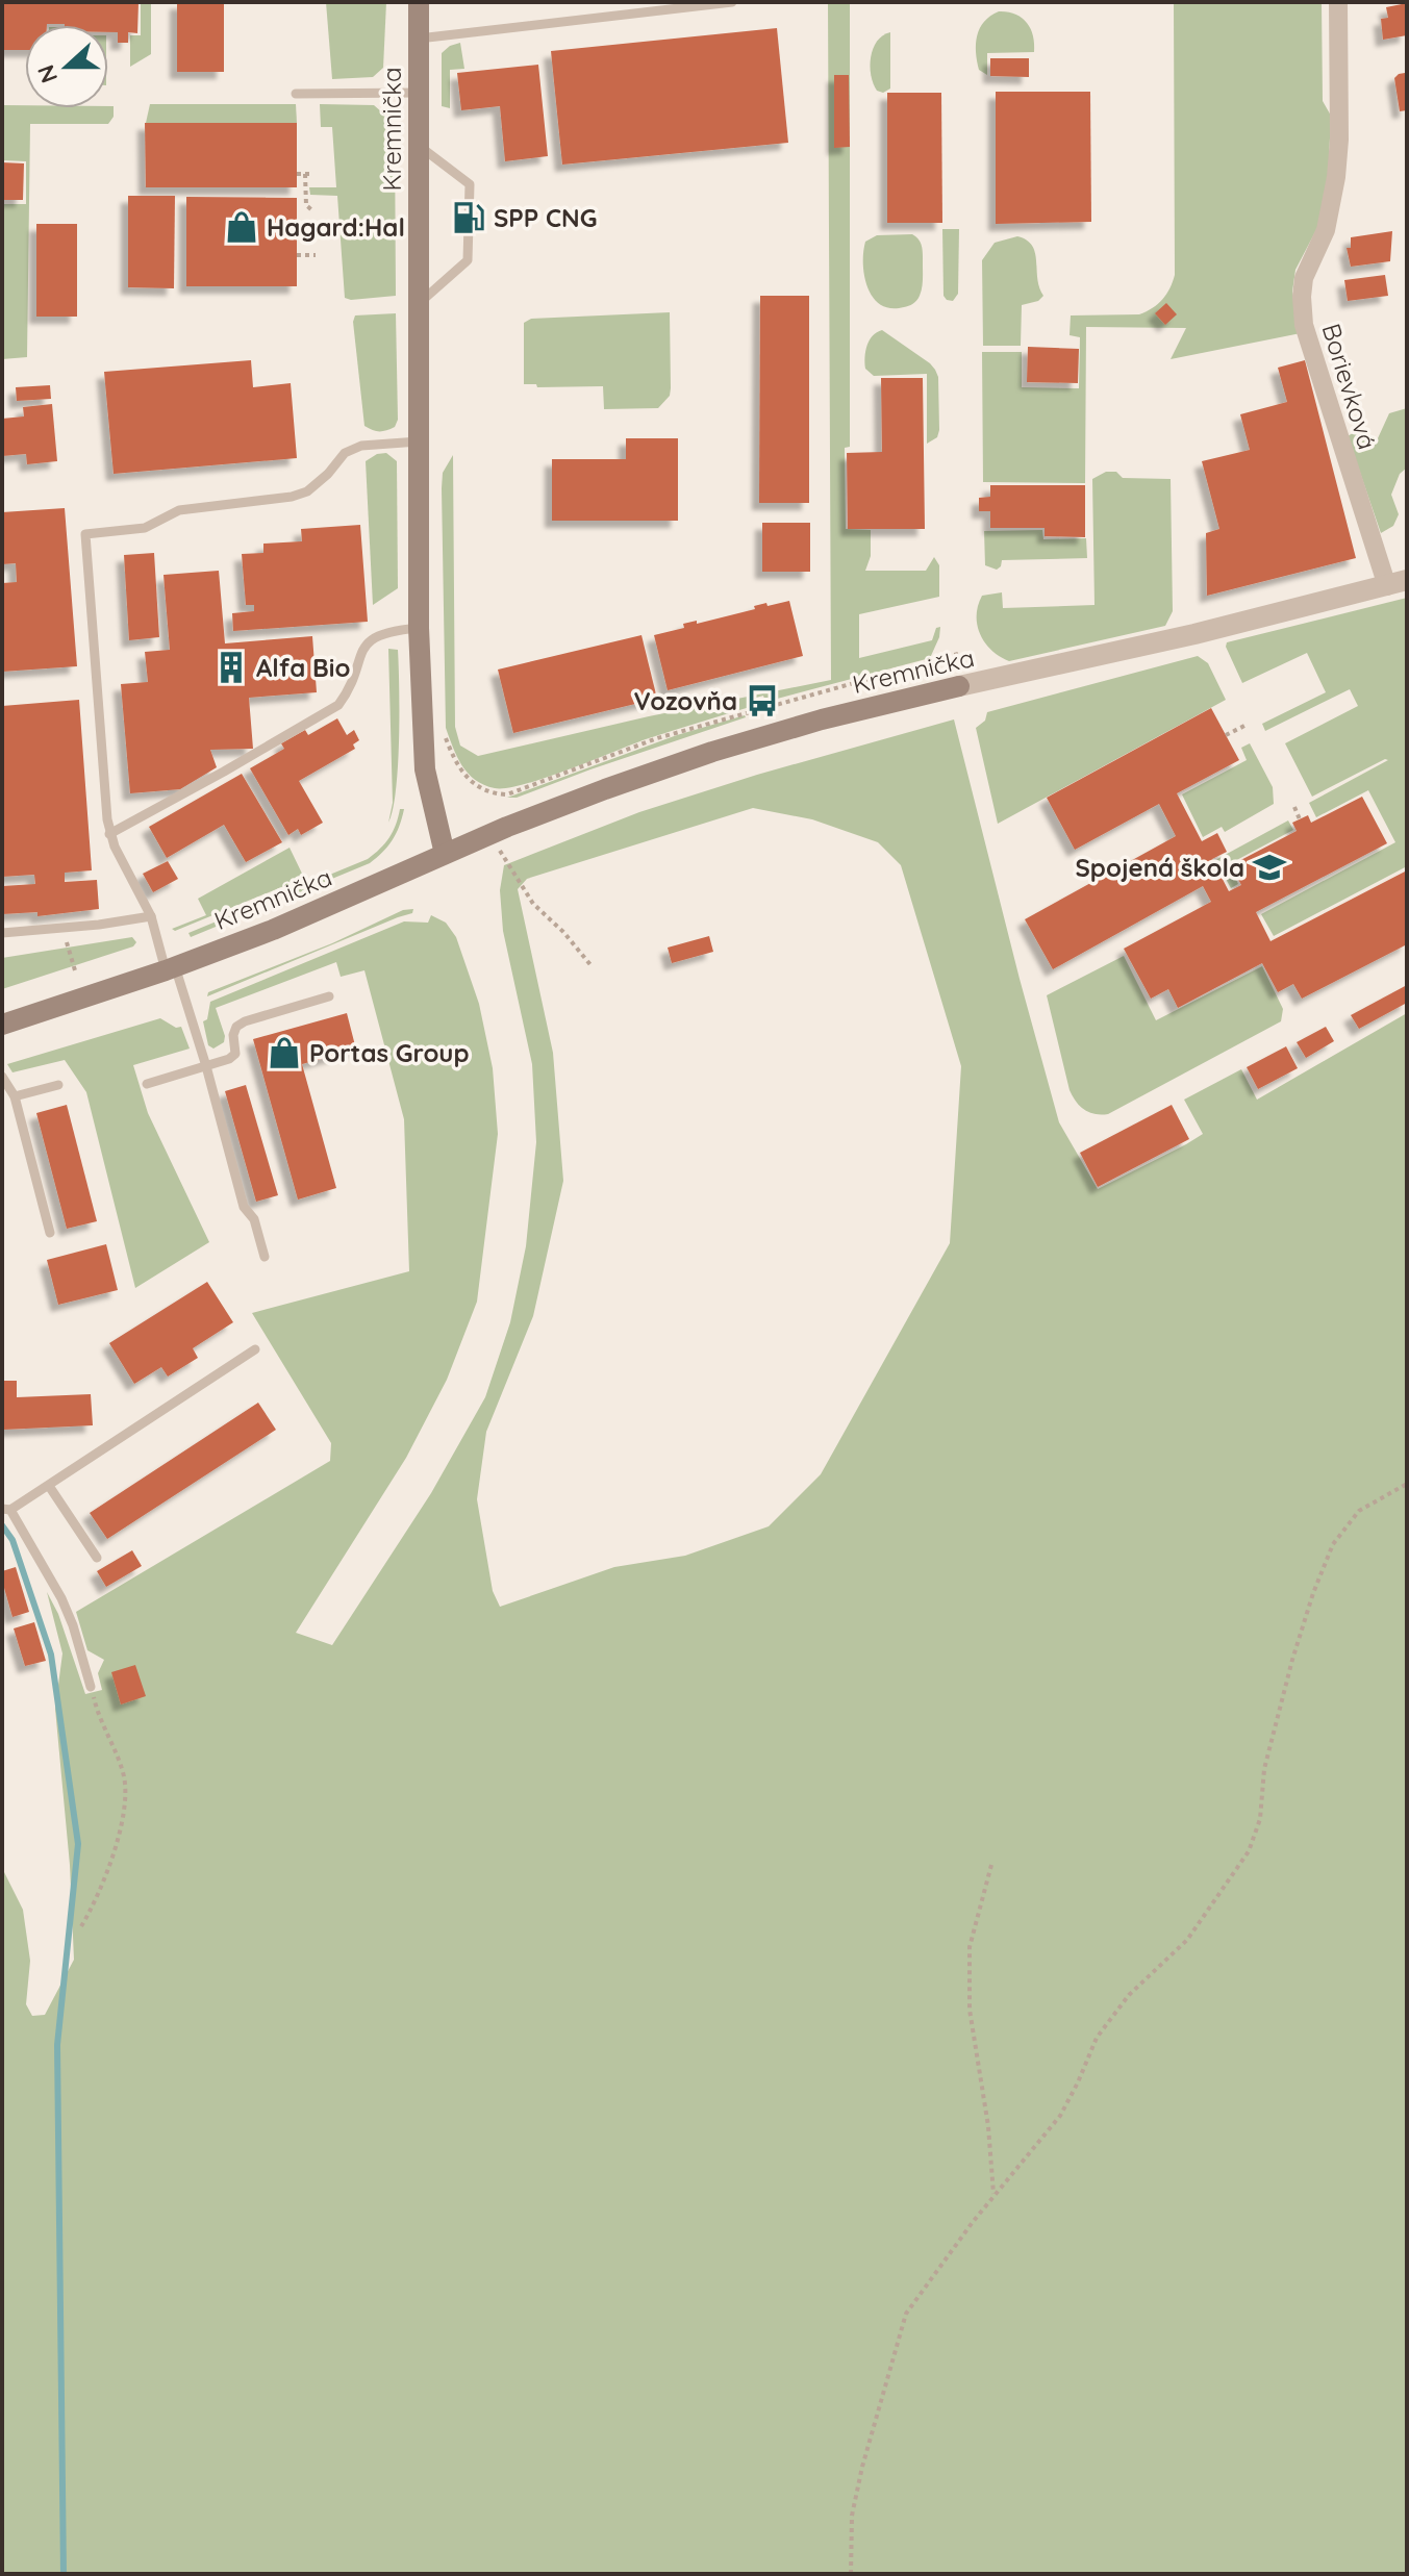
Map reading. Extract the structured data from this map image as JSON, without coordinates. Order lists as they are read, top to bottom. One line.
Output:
{"streets":{"main road":["Kremnička"],"street":["Borievková"]},"crossings":[["Kremnička","Borievková"]],"places":{"fuel station":["SPP CNG"],"shop":["Hagard:Hal","Portas Group"],"building":["Alfa Bio"],"bus stop":["Vozovňa"],"school or university":["Spojená škola"]},"north":"left"}
